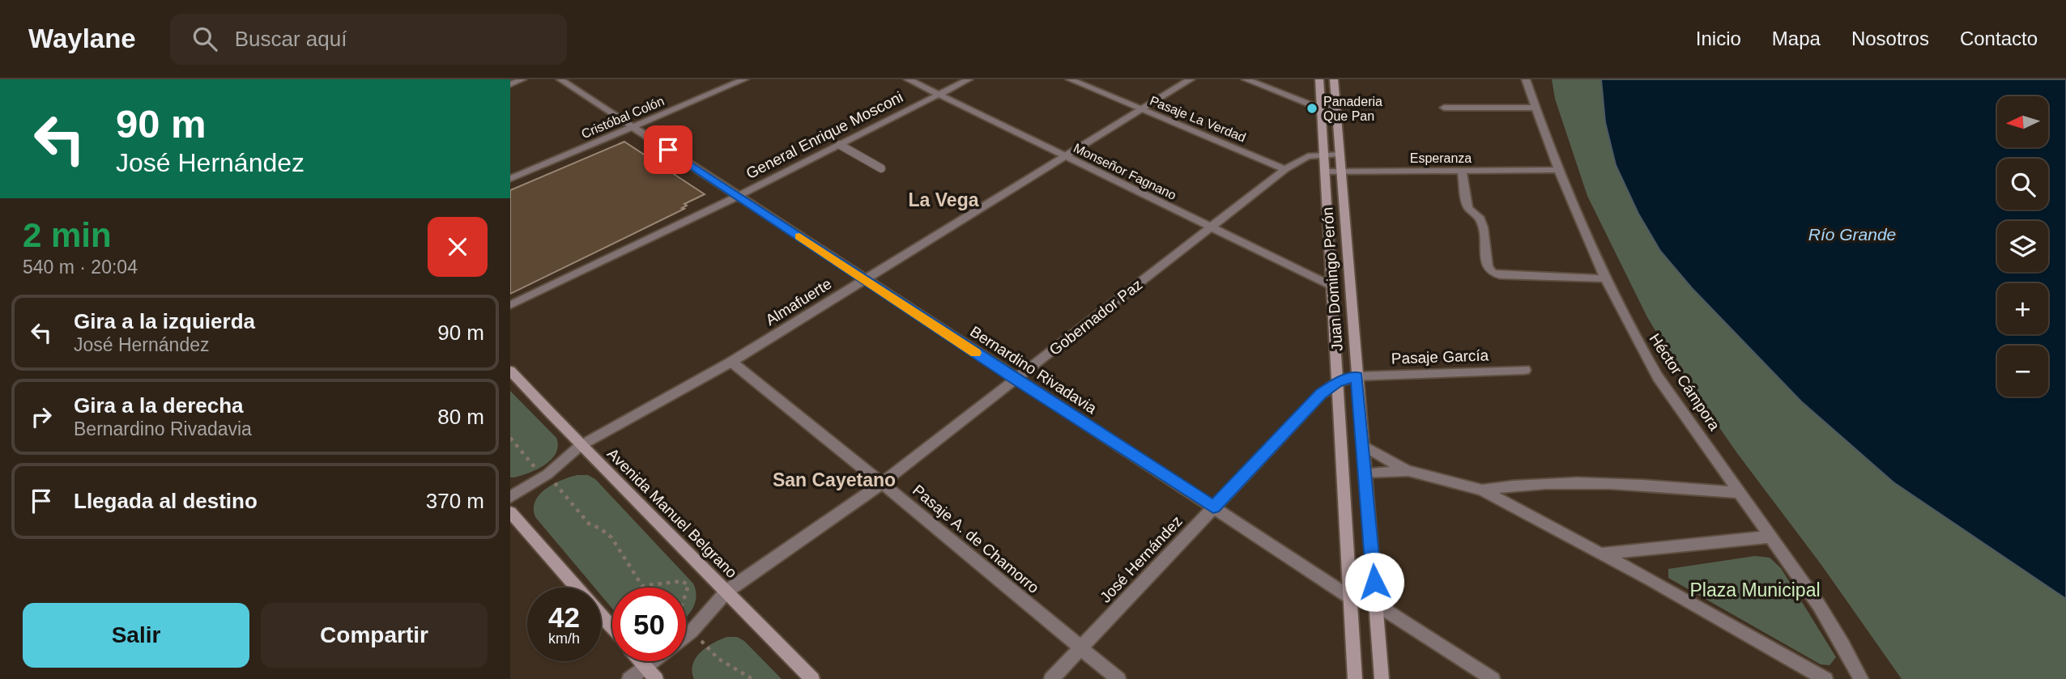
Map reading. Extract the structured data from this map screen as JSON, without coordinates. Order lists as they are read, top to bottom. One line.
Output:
{"streets":{"main road":["Juan Domingo Perón","Avenida Manuel Belgrano"],"street":["Cristóbal Colón","Pasaje La Verdad","General Enrique Mosconi","Esperanza","Monseñor Fagnano","Almafuerte","Gobernador Paz","Pasaje García","Bernardino Rivadavia","Héctor Cámpora","Pasaje A. de Chamorro","José Hernández"]},"crossings":[["Cristóbal Colón","Bernardino Rivadavia"],["Pasaje La Verdad","Almafuerte"],["Pasaje La Verdad","Gobernador Paz"],["General Enrique Mosconi","Monseñor Fagnano"],["General Enrique Mosconi","Bernardino Rivadavia"],["Esperanza","Juan Domingo Perón"],["Esperanza","Héctor Cámpora"],["Monseñor Fagnano","Juan Domingo Perón"],["Monseñor Fagnano","Almafuerte"],["Monseñor Fagnano","Gobernador Paz"],["Juan Domingo Perón","Gobernador Paz"],["Juan Domingo Perón","Pasaje García"],["Juan Domingo Perón","Bernardino Rivadavia"],["Juan Domingo Perón","José Hernández"],["Almafuerte","Bernardino Rivadavia"],["Almafuerte","Avenida Manuel Belgrano"],["Almafuerte","Pasaje A. de Chamorro"],["Gobernador Paz","Bernardino Rivadavia"],["Gobernador Paz","Avenida Manuel Belgrano"],["Gobernador Paz","Pasaje A. de Chamorro"],["Pasaje García","José Hernández"],["Bernardino Rivadavia","José Hernández"],["Pasaje A. de Chamorro","José Hernández"]],"districts":["La Vega","San Cayetano"],"water":["Río Grande"],"parks":["Plaza Municipal"],"places":["Panaderia Que Pan"],"north":"left","page":{"header":"Waylane","search":"Buscar aquí","nav":["Inicio","Mapa","Nosotros","Contacto"],"turn":["90 m","José Hernández"],"map_buttons":["+","−"],"heading":["2 min","540 m · 20:04"],"list":[{"name":"Gira a la izquierda","note":"José Hernández","value":"90 m"},{"name":"Gira a la derecha","note":"Bernardino Rivadavia","value":"80 m"},{"name":"Llegada al destino","value":"370 m"}],"speed":"42 km/h","limit":"50","buttons":["Salir","Compartir"]}}
